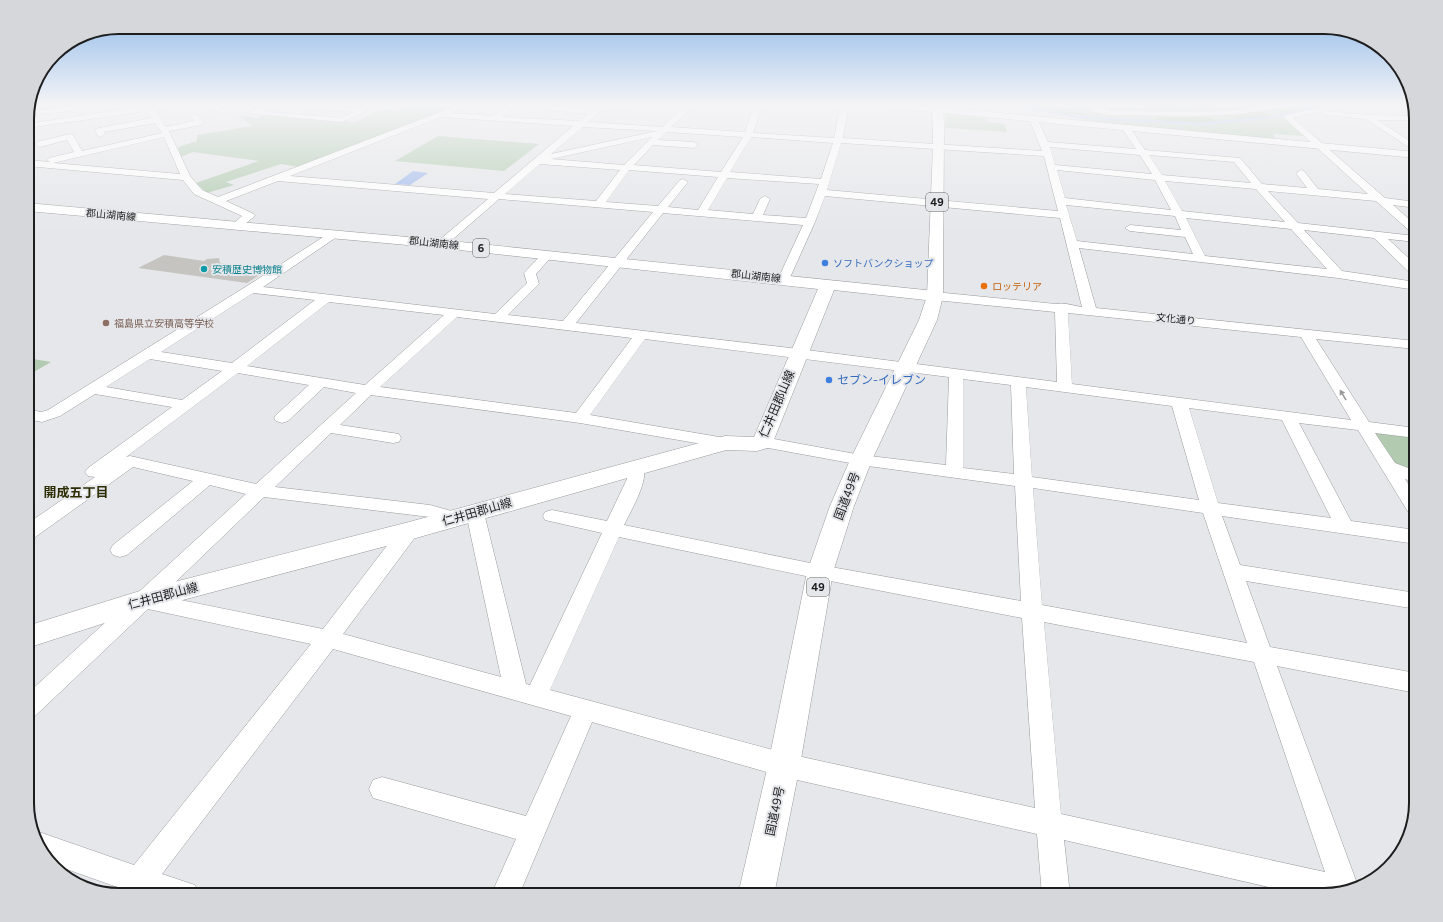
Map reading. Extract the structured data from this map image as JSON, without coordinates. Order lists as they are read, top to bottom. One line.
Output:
{"streets":{"main road":["49","郡山湖南線","6","仁井田郡山線","国道49号"],"street":["文化通り"]},"crossings":[["郡山湖南線","文化通り"],["郡山湖南線","仁井田郡山線"],["郡山湖南線","国道49号"],["文化通り","国道49号"]],"districts":["開成五丁目"],"places":["ソフトバンクショップ","安積歴史博物館","ロッテリア","福島県立安積高等学校","セブン-イレブン"]}
